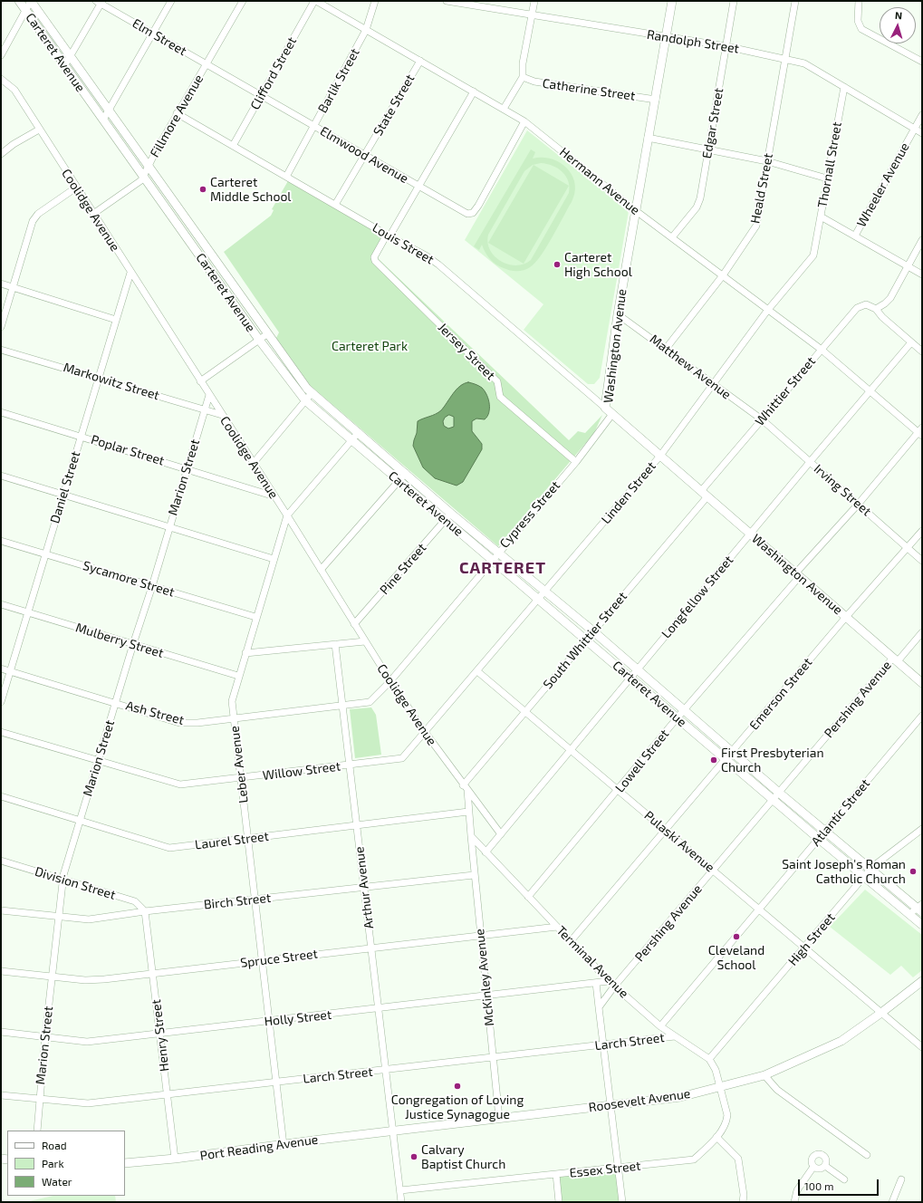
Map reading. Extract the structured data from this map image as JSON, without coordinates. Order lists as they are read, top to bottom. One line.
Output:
{"streets":{"street":["Elm Street","Randolph Street","Carteret Avenue","Clifford Street","Barlik Street","Catherine Street","State Street","Fillmore Avenue","Edgar Street","Elmwood Avenue","Thornall Street","Hermann Avenue","Wheeler Avenue","Heald Street","Coolidge Avenue","Louis Street","Washington Avenue","Jersey Street","Matthew Avenue","Markowitz Street","Whittier Street","Poplar Street","Marion Street","Daniel Street","Irving Street","Linden Street","Cypress Street","Pine Street","Sycamore Street","Longfellow Street","Mulberry Street","South Whittier Street","Emerson Street","Pershing Avenue","Ash Street","Lowell Street","Leber Avenue","Willow Street","Atlantic Street","Laurel Street","Pulaski Avenue","Division Street","Arthur Avenue","Birch Street","High Street","Spruce Street","Terminal Avenue","McKinley Avenue","Holly Street","Henry Street","Larch Street","Roosevelt Avenue","Port Reading Avenue","Essex Street"]},"crossings":[["Elm Street","Clifford Street"],["Elm Street","Fillmore Avenue"],["Elm Street","Elmwood Avenue"],["Randolph Street","Edgar Street"],["Randolph Street","Thornall Street"],["Randolph Street","Wheeler Avenue"],["Randolph Street","Heald Street"],["Randolph Street","Washington Avenue"],["Carteret Avenue","Fillmore Avenue"],["Carteret Avenue","Linden Street"],["Carteret Avenue","Cypress Street"],["Carteret Avenue","Pine Street"],["Carteret Avenue","Longfellow Street"],["Carteret Avenue","South Whittier Street"],["Carteret Avenue","Emerson Street"],["Carteret Avenue","Pershing Avenue"],["Carteret Avenue","Lowell Street"],["Carteret Avenue","Atlantic Street"],["Carteret Avenue","High Street"],["Clifford Street","Elmwood Avenue"],["Clifford Street","Hermann Avenue"],["Clifford Street","Louis Street"],["Barlik Street","Elmwood Avenue"],["Barlik Street","Hermann Avenue"],["Barlik Street","Louis Street"],["Catherine Street","Washington Avenue"],["State Street","Elmwood Avenue"],["State Street","Hermann Avenue"],["State Street","Louis Street"],["Fillmore Avenue","Coolidge Avenue"],["Fillmore Avenue","Louis Street"],["Edgar Street","Hermann Avenue"],["Elmwood Avenue","Hermann Avenue"],["Elmwood Avenue","Jersey Street"],["Thornall Street","Linden Street"],["Hermann Avenue","Heald Street"],["Hermann Avenue","Washington Avenue"],["Hermann Avenue","Jersey Street"],["Hermann Avenue","Whittier Street"],["Hermann Avenue","Linden Street"],["Hermann Avenue","Longfellow Street"],["Hermann Avenue","Lowell Street"],["Heald Street","Matthew Avenue"],["Coolidge Avenue","Markowitz Street"],["Coolidge Avenue","Poplar Street"],["Coolidge Avenue","Marion Street"],["Coolidge Avenue","Daniel Street"],["Coolidge Avenue","Linden Street"],["Coolidge Avenue","Cypress Street"],["Coolidge Avenue","Pine Street"],["Coolidge Avenue","Longfellow Street"],["Coolidge Avenue","South Whittier Street"],["Coolidge Avenue","Ash Street"],["Coolidge Avenue","Leber Avenue"],["Coolidge Avenue","Willow Street"],["Coolidge Avenue","McKinley Avenue"],["Louis Street","Washington Avenue"],["Louis Street","Jersey Street"],["Washington Avenue","Matthew Avenue"],["Washington Avenue","Whittier Street"],["Washington Avenue","Linden Street"],["Washington Avenue","Cypress Street"],["Washington Avenue","Longfellow Street"],["Washington Avenue","South Whittier Street"],["Washington Avenue","Emerson Street"],["Washington Avenue","Pershing Avenue"],["Washington Avenue","Lowell Street"],["Jersey Street","Cypress Street"],["Matthew Avenue","Whittier Street"],["Matthew Avenue","Irving Street"],["Matthew Avenue","Linden Street"],["Markowitz Street","Marion Street"],["Markowitz Street","Daniel Street"],["Whittier Street","Irving Street"],["Whittier Street","South Whittier Street"],["Poplar Street","Marion Street"],["Poplar Street","Daniel Street"],["Marion Street","Sycamore Street"],["Marion Street","Mulberry Street"],["Marion Street","Ash Street"],["Marion Street","Willow Street"],["Marion Street","Laurel Street"],["Marion Street","Division Street"],["Marion Street","Birch Street"],["Marion Street","Spruce Street"],["Marion Street","Holly Street"],["Marion Street","Larch Street"],["Daniel Street","Sycamore Street"],["Daniel Street","Mulberry Street"],["Daniel Street","Ash Street"],["Irving Street","Longfellow Street"],["Irving Street","Emerson Street"],["Irving Street","Lowell Street"],["Linden Street","Willow Street"],["Linden Street","Pulaski Avenue"],["Cypress Street","Ash Street"],["Sycamore Street","Leber Avenue"],["Longfellow Street","Pulaski Avenue"],["Longfellow Street","Terminal Avenue"],["Mulberry Street","Leber Avenue"],["South Whittier Street","Pulaski Avenue"],["South Whittier Street","McKinley Avenue"],["Emerson Street","Pulaski Avenue"],["Emerson Street","Terminal Avenue"],["Pershing Avenue","Pulaski Avenue"],["Pershing Avenue","Terminal Avenue"],["Ash Street","Leber Avenue"],["Ash Street","Arthur Avenue"],["Lowell Street","Pulaski Avenue"],["Lowell Street","Terminal Avenue"],["Leber Avenue","Willow Street"],["Leber Avenue","Laurel Street"],["Leber Avenue","Birch Street"],["Leber Avenue","Spruce Street"],["Leber Avenue","Holly Street"],["Leber Avenue","Larch Street"],["Leber Avenue","Port Reading Avenue"],["Willow Street","Arthur Avenue"],["Atlantic Street","Pulaski Avenue"],["Atlantic Street","Terminal Avenue"],["Laurel Street","Arthur Avenue"],["Laurel Street","McKinley Avenue"],["Pulaski Avenue","High Street"],["Pulaski Avenue","Roosevelt Avenue"],["Division Street","Birch Street"],["Division Street","Henry Street"],["Arthur Avenue","Birch Street"],["Arthur Avenue","Spruce Street"],["Arthur Avenue","Holly Street"],["Arthur Avenue","Larch Street"],["Arthur Avenue","Roosevelt Avenue"],["Arthur Avenue","Port Reading Avenue"],["Arthur Avenue","Essex Street"],["Birch Street","McKinley Avenue"],["Birch Street","Henry Street"],["High Street","Terminal Avenue"],["High Street","Essex Street"],["Spruce Street","Terminal Avenue"],["Spruce Street","McKinley Avenue"],["Spruce Street","Henry Street"],["Terminal Avenue","Holly Street"],["Terminal Avenue","Larch Street"],["Terminal Avenue","Essex Street"],["McKinley Avenue","Holly Street"],["McKinley Avenue","Larch Street"],["McKinley Avenue","Roosevelt Avenue"],["Holly Street","Henry Street"],["Henry Street","Larch Street"],["Henry Street","Port Reading Avenue"],["Roosevelt Avenue","Port Reading Avenue"],["Roosevelt Avenue","Essex Street"]],"districts":["CARTERET"],"parks":["Carteret Park"],"places":["Carteret Middle School","Carteret High School","First Presbyterian Church","Saint Joseph's Roman Catholic Church","Cleveland School","Congregation of Loving Justice Synagogue","Calvary Baptist Church"],"legend":["Road","Park","Water"],"scale_bar":"100 m","north":"top"}
